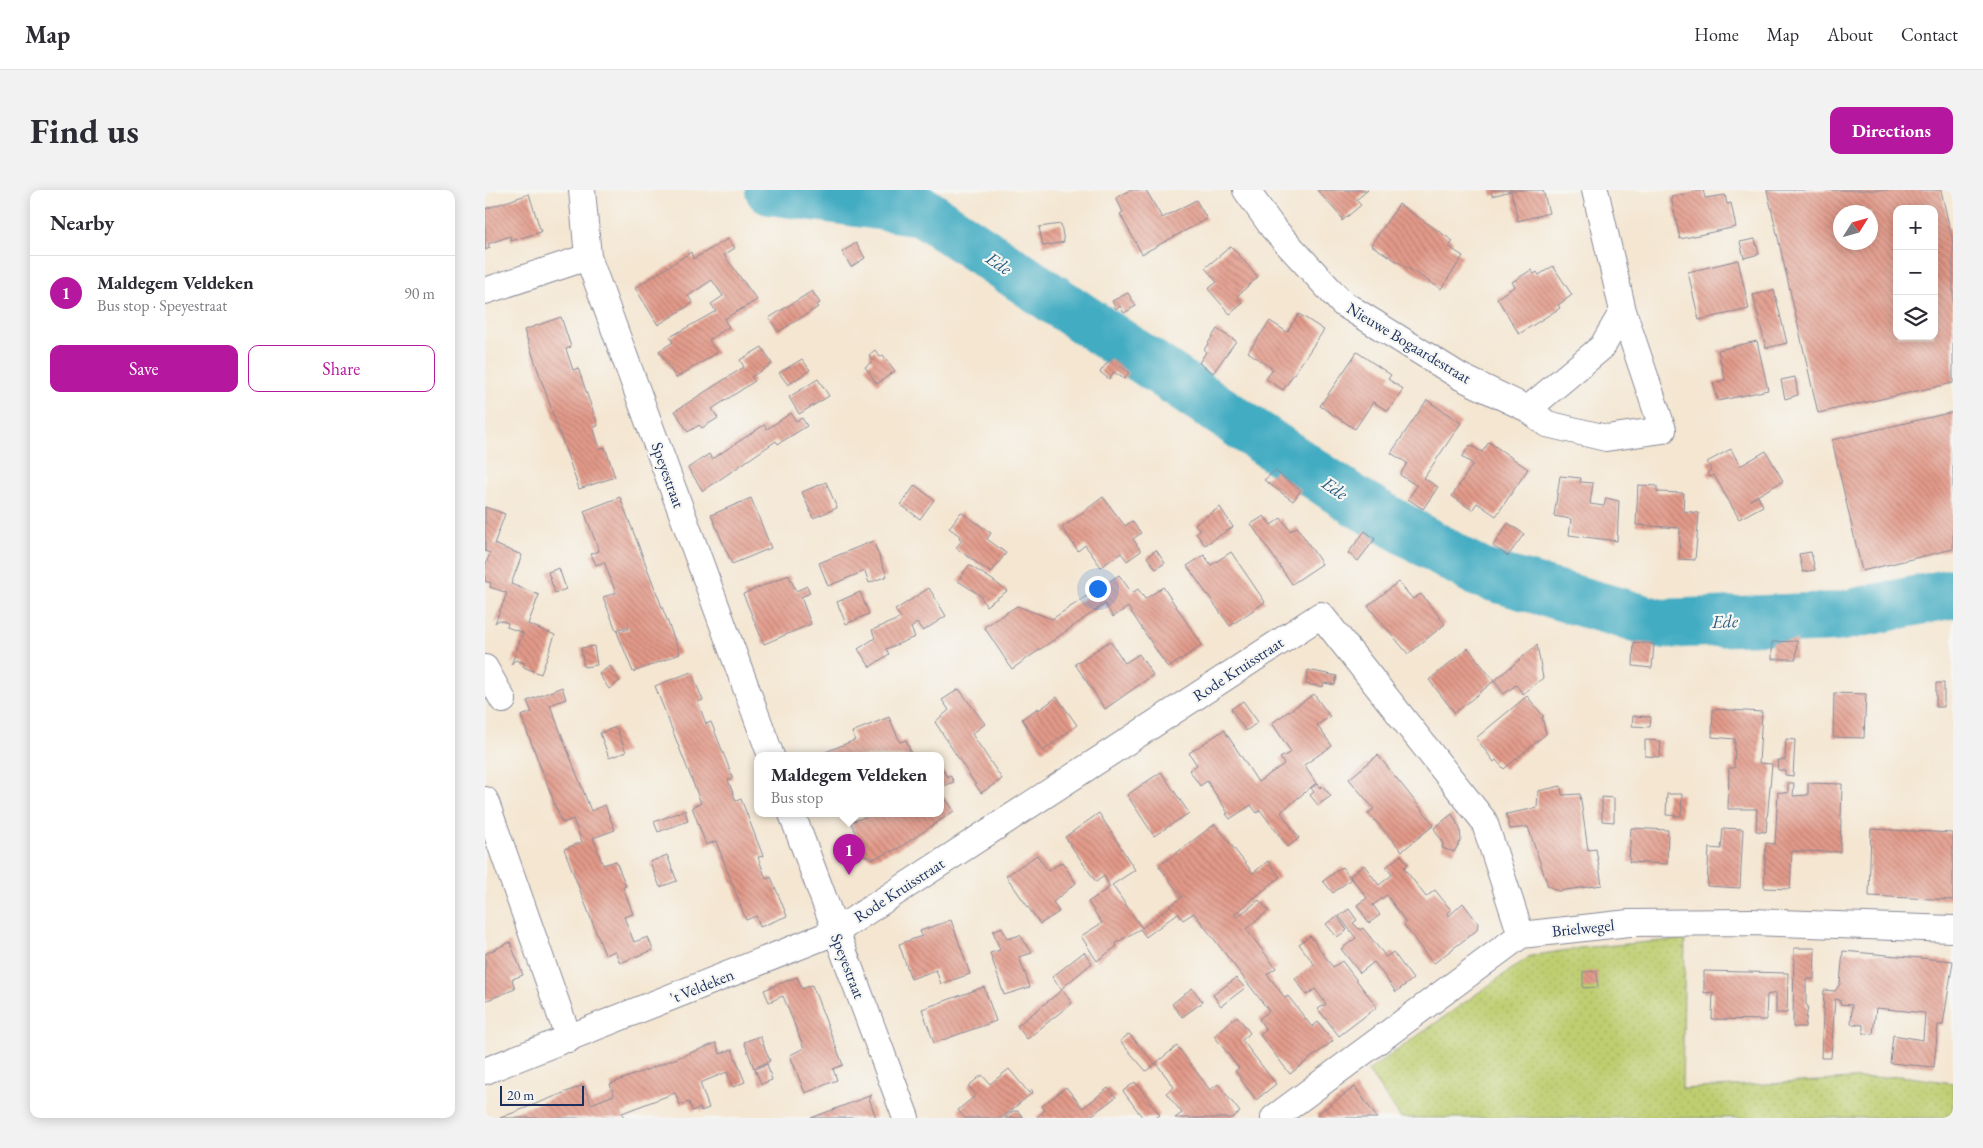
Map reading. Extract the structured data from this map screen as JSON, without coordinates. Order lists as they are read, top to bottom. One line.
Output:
{"streets":{"street":["Nieuwe Bogaardestraat","Speyestraat","Rode Kruisstraat","Brielwegel","'t Veldeken"]},"crossings":[["Speyestraat","Rode Kruisstraat"],["Speyestraat","'t Veldeken"],["Rode Kruisstraat","Brielwegel"],["Rode Kruisstraat","'t Veldeken"]],"water":["Ede"],"scale_bar":"20 m","north":"top right","page":{"header":"Map","nav":["Home","Map","About","Contact"],"buttons":["Directions",["Save","Share"]],"title":"Find us","heading":"Nearby","map_buttons":["+","−"],"list":[{"mark":"1","name":"Maldegem Veldeken","note":"Bus stop · Speyestraat","value":"90 m"}],"popup":["Maldegem Veldeken","Bus stop"],"pins":"1","scale":"20 m"}}
